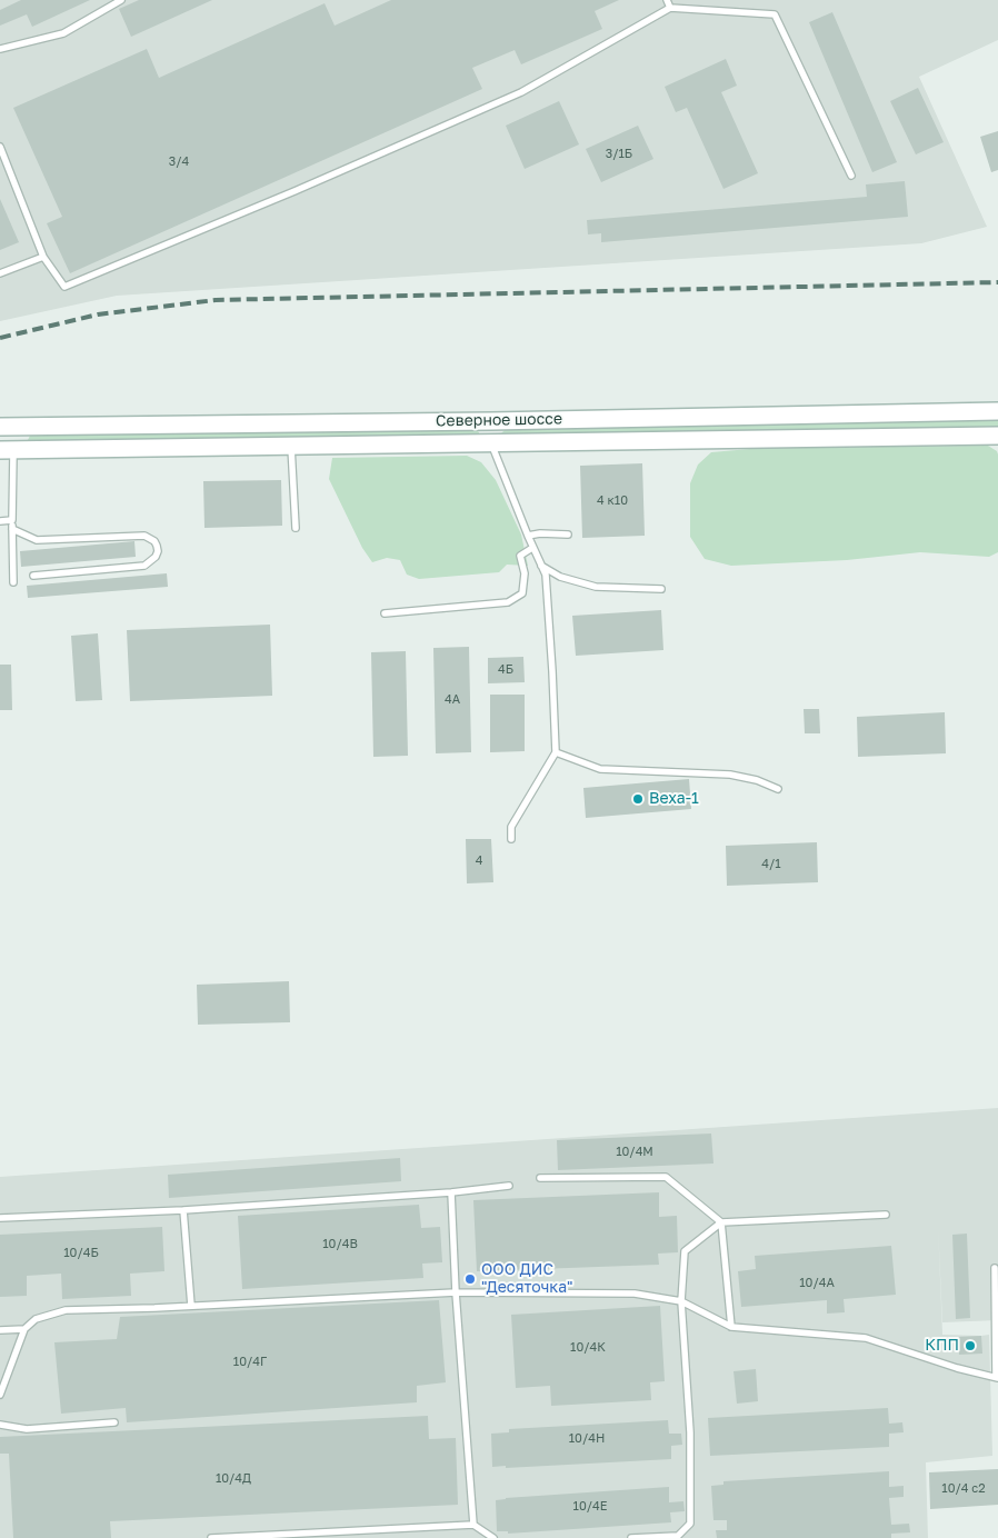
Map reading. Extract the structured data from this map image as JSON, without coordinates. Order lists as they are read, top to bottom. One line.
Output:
{"streets":{"main road":["Северное шоссе"]},"places":["Веха-1","ООО ДИС \"Десяточка\"","КПП"],"house_numbers":["3/1Б","3/4","4 к10","4Б","4А","4","4/1","10/4М","10/4В","10/4Б","10/4А","10/4К","10/4Г","10/4Н","10/4Д","10/4 с2","10/4Е"]}
